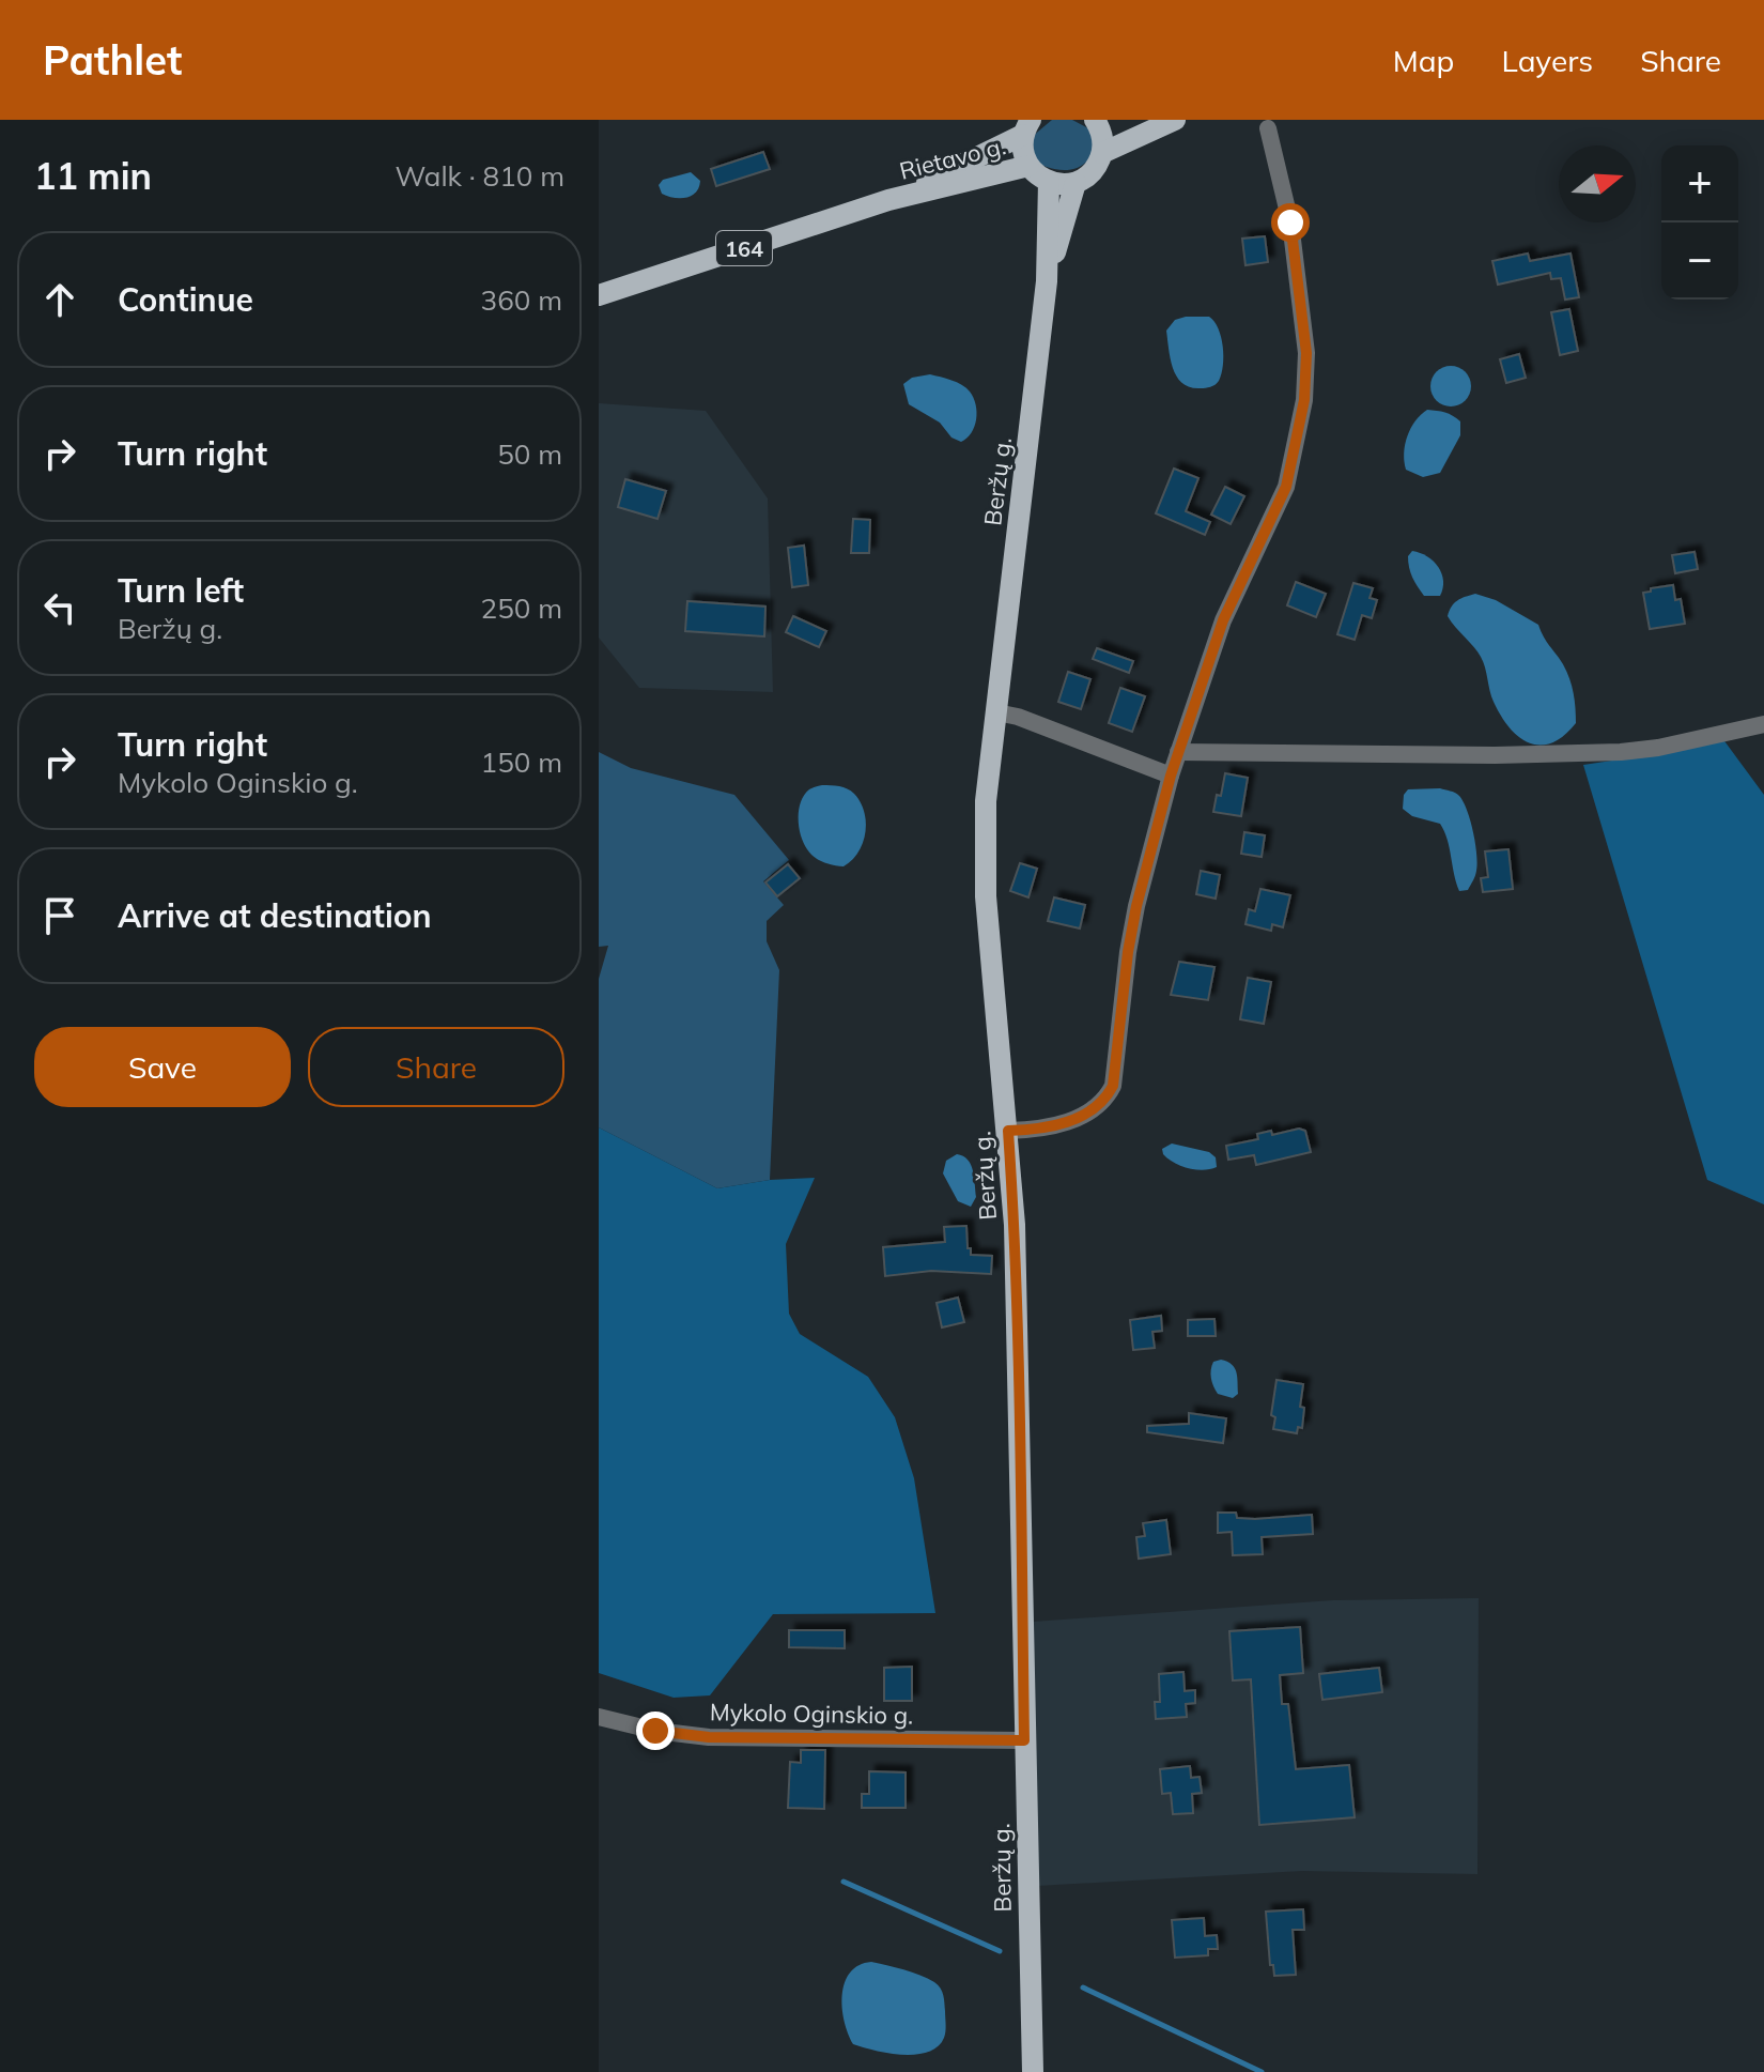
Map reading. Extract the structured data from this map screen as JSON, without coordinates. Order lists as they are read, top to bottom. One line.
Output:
{"streets":{"main road":["Rietavo g.","164","Beržų g."],"street":["Mykolo Oginskio g."]},"crossings":[["Beržų g.","Mykolo Oginskio g."]],"north":"right","page":{"header":"Pathlet","nav":["Map","Layers","Share"],"heading":["11 min","Walk · 810 m"],"map_buttons":["+","−"],"list":[["Continue","360 m"],["Turn right","50 m"],["Turn left","Beržų g.","250 m"],["Turn right","Mykolo Oginskio g.","150 m"],"Arrive at destination"],"buttons":["Save","Share"]}}
